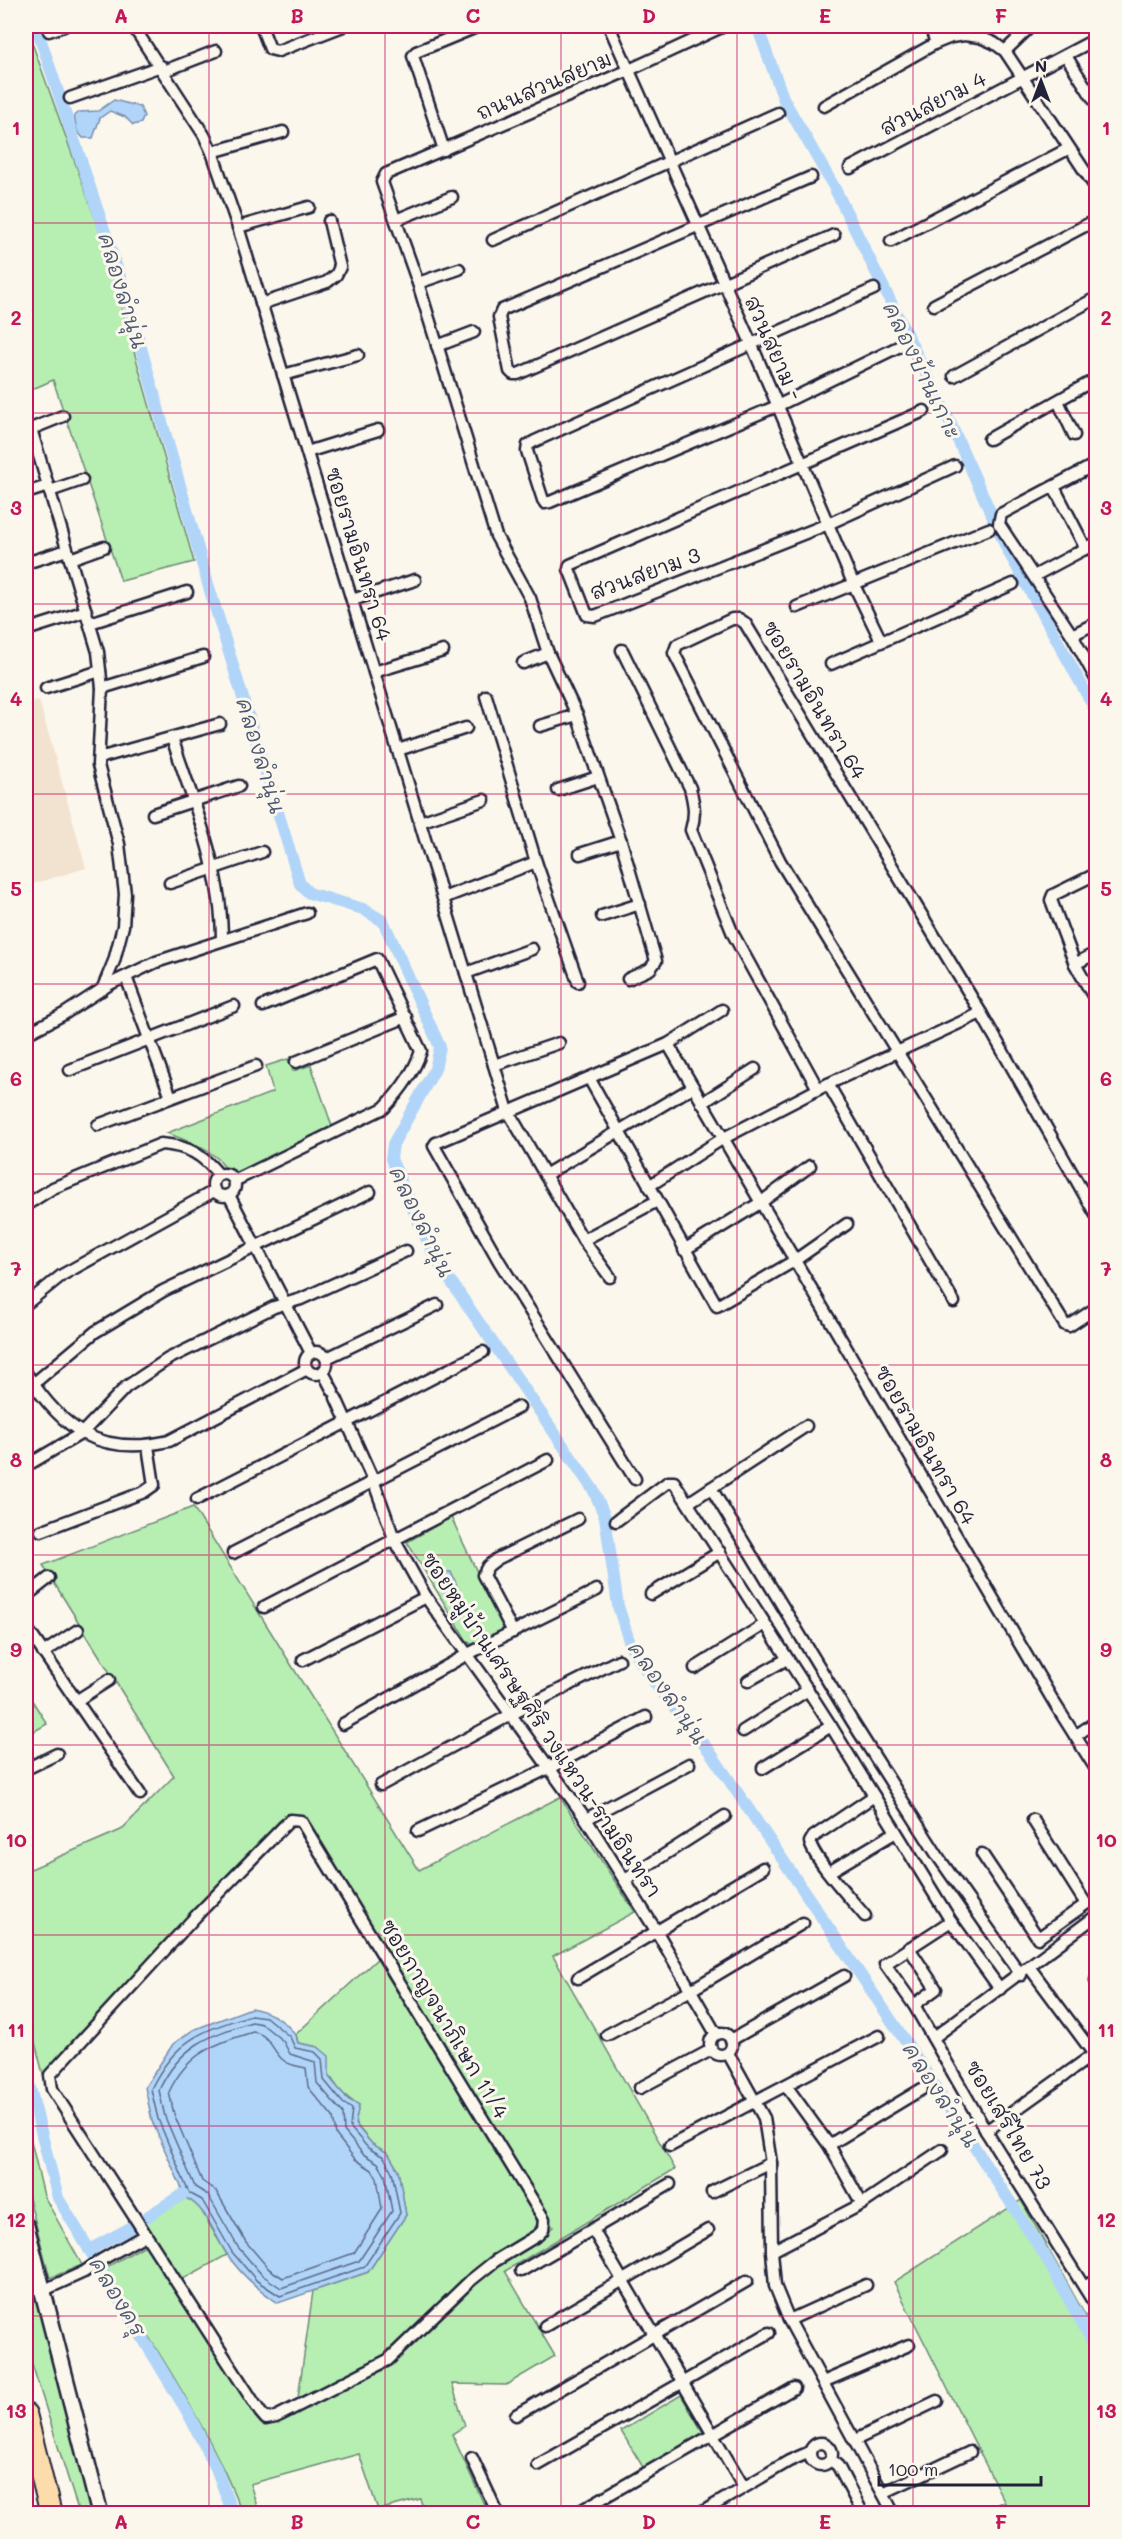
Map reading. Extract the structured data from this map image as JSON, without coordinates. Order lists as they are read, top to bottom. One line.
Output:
{"streets":{"street":["ถนนสวนสยาม","สวนสยาม 4","สวนสยาม -","ซอยรามอินทรา 64","สวนสยาม 3","ซอยหมู่บ้านเศรษฐศิริ วงแหวน-รามอินทรา","ซอยกาญจนาภิเษก 11/4","ซอยเสรีไทย 73"]},"crossings":[["ถนนสวนสยาม","สวนสยาม -"],["สวนสยาม -","สวนสยาม 3"]],"water":["คลองลำนุ่น","คลองบ้านเกาะ","คลองครุ"],"scale_bar":"100 m","north":"top","grid":{"columns":["A","B","C","D","E","F"],"rows":["1","2","3","4","5","6","7","8","9","10","11","12","13"]}}
